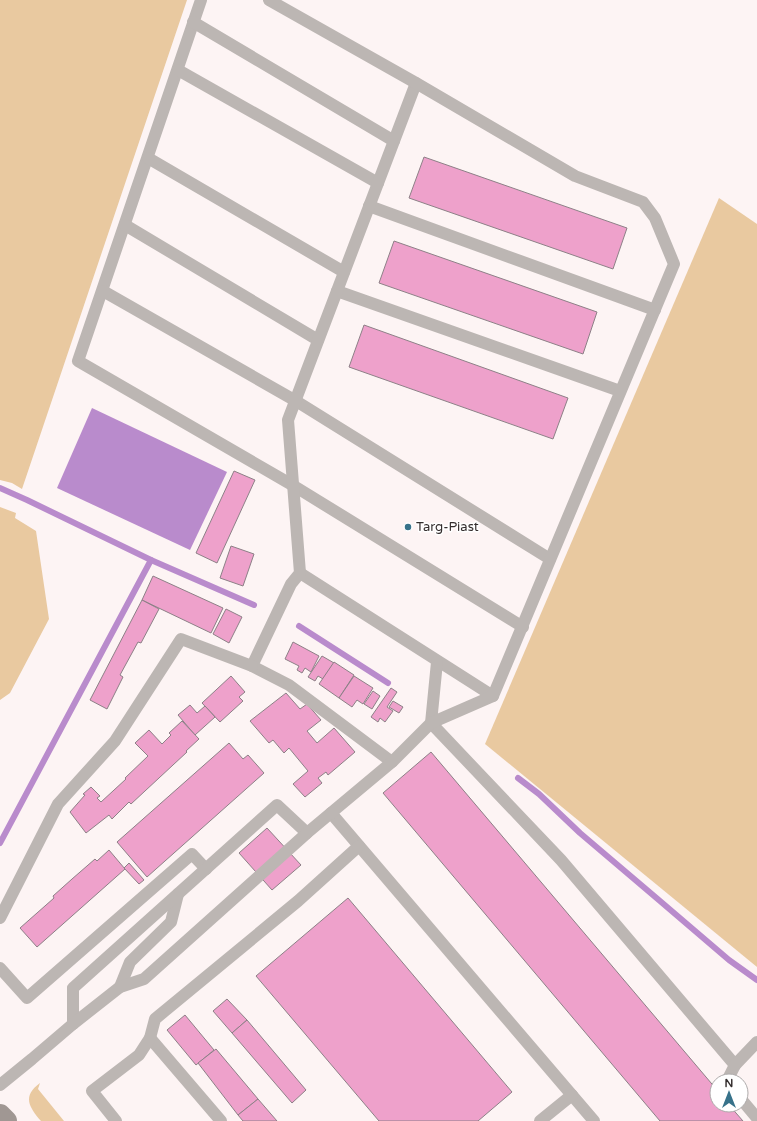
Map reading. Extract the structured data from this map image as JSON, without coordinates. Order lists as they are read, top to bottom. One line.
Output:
{"places":["Targ-Piast"],"north":"top"}
